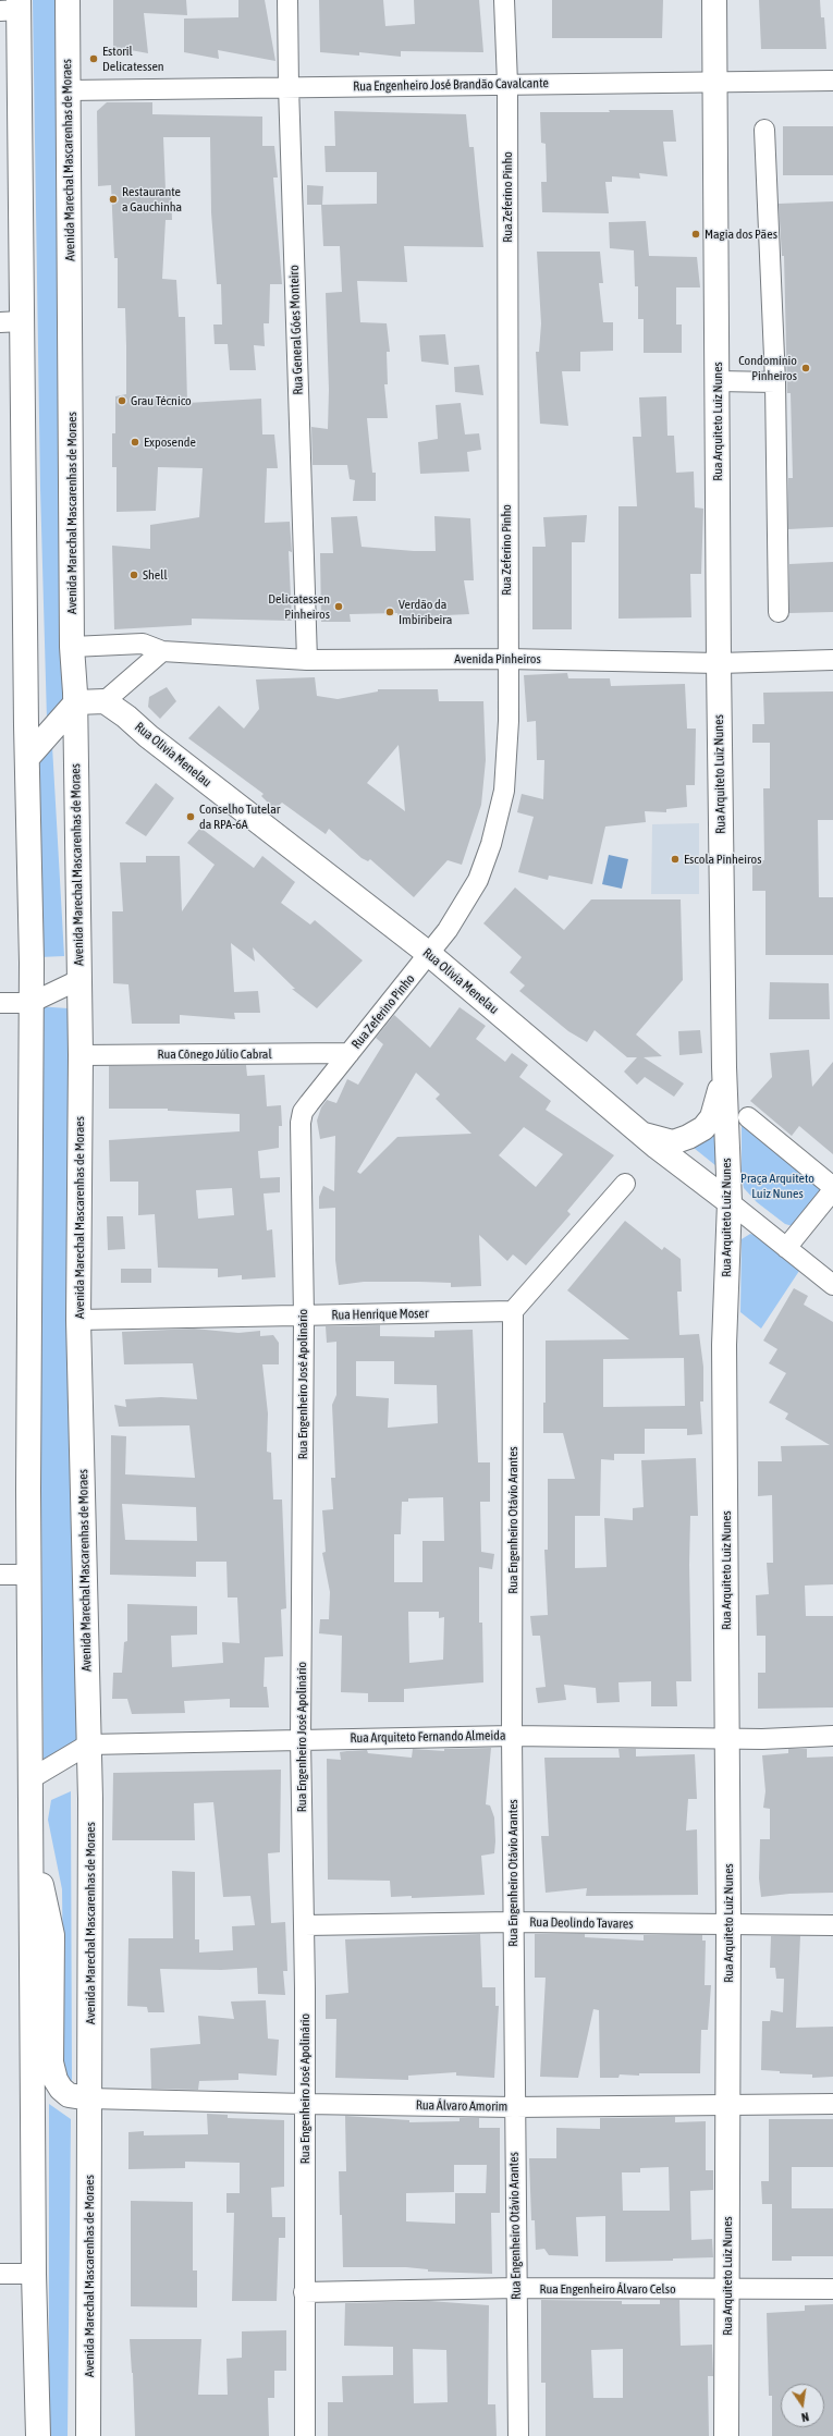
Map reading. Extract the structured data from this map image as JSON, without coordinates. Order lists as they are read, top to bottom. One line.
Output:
{"streets":{"main road":["Avenida Marechal Mascarenhas de Moraes","Rua Arquiteto Luiz Nunes","Rua Olivia Menelau"],"street":["Rua Engenheiro José Brandão Cavalcante","Rua Zeferino Pinho","Rua General Góes Monteiro","Avenida Pinheiros","Rua Cônego Júlio Cabral","Rua Henrique Moser","Rua Engenheiro José Apolinário","Rua Engenheiro Otávio Arantes","Rua Arquiteto Fernando Almeida","Rua Deolindo Tavares","Rua Álvaro Amorim","Rua Engenheiro Álvaro Celso"]},"crossings":[["Rua Engenheiro José Brandão Cavalcante","Avenida Marechal Mascarenhas de Moraes"],["Rua Engenheiro José Brandão Cavalcante","Rua Zeferino Pinho"],["Rua Engenheiro José Brandão Cavalcante","Rua General Góes Monteiro"],["Rua Engenheiro José Brandão Cavalcante","Rua Arquiteto Luiz Nunes"],["Avenida Marechal Mascarenhas de Moraes","Avenida Pinheiros"],["Avenida Marechal Mascarenhas de Moraes","Rua Cônego Júlio Cabral"],["Avenida Marechal Mascarenhas de Moraes","Rua Henrique Moser"],["Avenida Marechal Mascarenhas de Moraes","Rua Arquiteto Fernando Almeida"],["Avenida Marechal Mascarenhas de Moraes","Rua Álvaro Amorim"],["Rua Zeferino Pinho","Avenida Pinheiros"],["Rua Zeferino Pinho","Rua Olivia Menelau"],["Rua Zeferino Pinho","Rua Cônego Júlio Cabral"],["Rua Zeferino Pinho","Rua Engenheiro José Apolinário"],["Rua General Góes Monteiro","Avenida Pinheiros"],["Rua Arquiteto Luiz Nunes","Avenida Pinheiros"],["Rua Arquiteto Luiz Nunes","Rua Olivia Menelau"],["Rua Arquiteto Luiz Nunes","Rua Arquiteto Fernando Almeida"],["Rua Arquiteto Luiz Nunes","Rua Deolindo Tavares"],["Rua Arquiteto Luiz Nunes","Rua Álvaro Amorim"],["Rua Arquiteto Luiz Nunes","Rua Engenheiro Álvaro Celso"],["Rua Cônego Júlio Cabral","Rua Engenheiro José Apolinário"],["Rua Henrique Moser","Rua Engenheiro José Apolinário"],["Rua Henrique Moser","Rua Engenheiro Otávio Arantes"],["Rua Engenheiro José Apolinário","Rua Arquiteto Fernando Almeida"],["Rua Engenheiro José Apolinário","Rua Deolindo Tavares"],["Rua Engenheiro José Apolinário","Rua Álvaro Amorim"],["Rua Engenheiro José Apolinário","Rua Engenheiro Álvaro Celso"],["Rua Engenheiro Otávio Arantes","Rua Arquiteto Fernando Almeida"],["Rua Engenheiro Otávio Arantes","Rua Deolindo Tavares"],["Rua Engenheiro Otávio Arantes","Rua Álvaro Amorim"],["Rua Engenheiro Otávio Arantes","Rua Engenheiro Álvaro Celso"]],"parks":["Praça Arquiteto Luiz Nunes"],"places":["Estoril Delicatessen","Restaurante a Gauchinha","Magia dos Pães","Condomínio Pinheiros","Grau Técnico","Exposende","Shell","Delicatessen Pinheiros","Verdão da Imbiribeira","Conselho Tutelar da RPA-6A","Escola Pinheiros"],"north":"bottom"}
